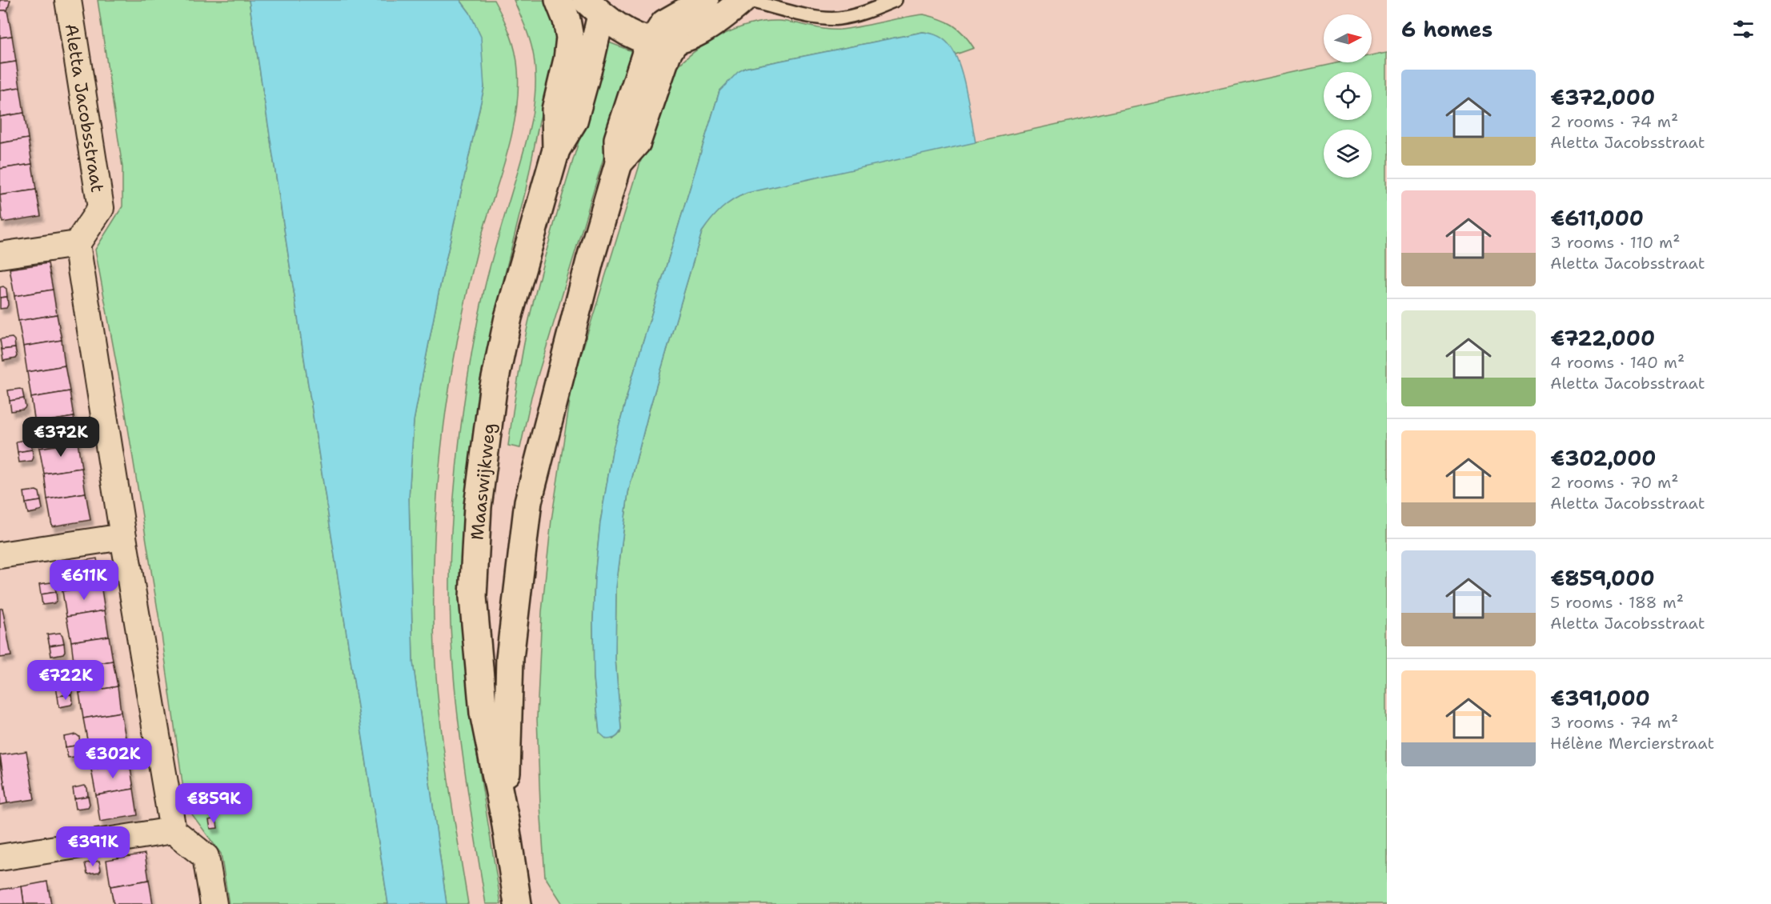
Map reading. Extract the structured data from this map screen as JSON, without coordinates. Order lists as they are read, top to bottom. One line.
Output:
{"streets":{"street":["Aletta Jacobsstraat","Maaswijkweg"]},"north":"right","page":{"heading":"6 homes","list":[{"name":"€372,000","note":"2 rooms · 74 m² · Aletta Jacobsstraat"},{"name":"€611,000","note":"3 rooms · 110 m² · Aletta Jacobsstraat"},{"name":"€722,000","note":"4 rooms · 140 m² · Aletta Jacobsstraat"},{"name":"€302,000","note":"2 rooms · 70 m² · Aletta Jacobsstraat"},{"name":"€859,000","note":"5 rooms · 188 m² · Aletta Jacobsstraat"},{"name":"€391,000","note":"3 rooms · 74 m² · Hélène Mercierstraat"}],"price":["€372K","€611K","€722K","€302K","€859K","€391K"]}}
